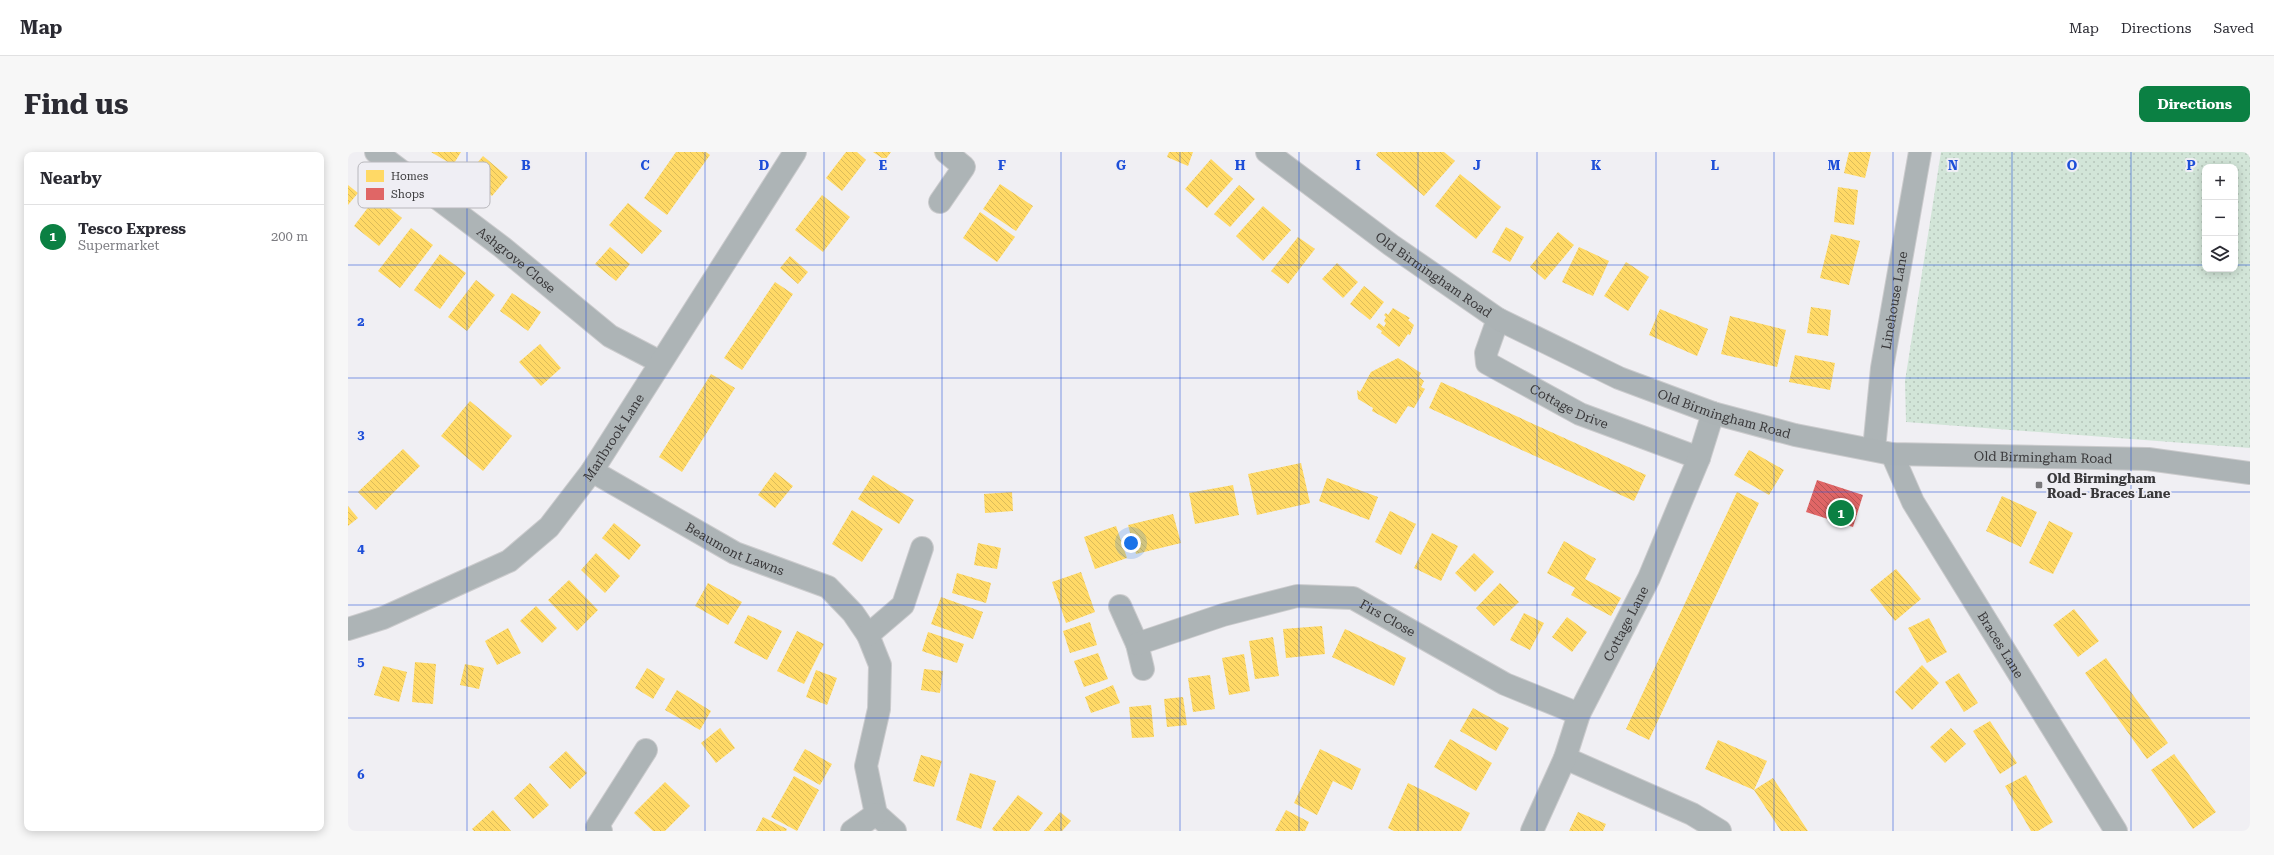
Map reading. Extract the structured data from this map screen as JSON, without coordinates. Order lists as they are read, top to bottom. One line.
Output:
{"streets":{"main road":["Old Birmingham Road"],"street":["Ashgrove Close","Linehouse Lane","Cottage Drive","Marlbrook Lane","Beaumont Lawns","Firs Close","Cottage Lane","Braces Lane"]},"crossings":[["Ashgrove Close","Marlbrook Lane"],["Old Birmingham Road","Linehouse Lane"],["Old Birmingham Road","Cottage Drive"],["Old Birmingham Road","Cottage Lane"],["Old Birmingham Road","Braces Lane"],["Linehouse Lane","Braces Lane"],["Cottage Drive","Cottage Lane"],["Marlbrook Lane","Beaumont Lawns"],["Firs Close","Cottage Lane"]],"places":{"transit":["Old Birmingham Road- Braces Lane"]},"legend":["Homes","Shops"],"page":{"header":"Map","nav":["Map","Directions","Saved"],"buttons":"Directions","title":"Find us","heading":"Nearby","map_buttons":["+","−"],"list":[{"mark":"1","name":"Tesco Express","note":"Supermarket","value":"200 m"}],"pins":"1"},"grid":{"columns":["B","C","D","E","F","G","H","I","J","K","L","M","N","O","P"],"rows":["2","3","4","5","6"]}}
